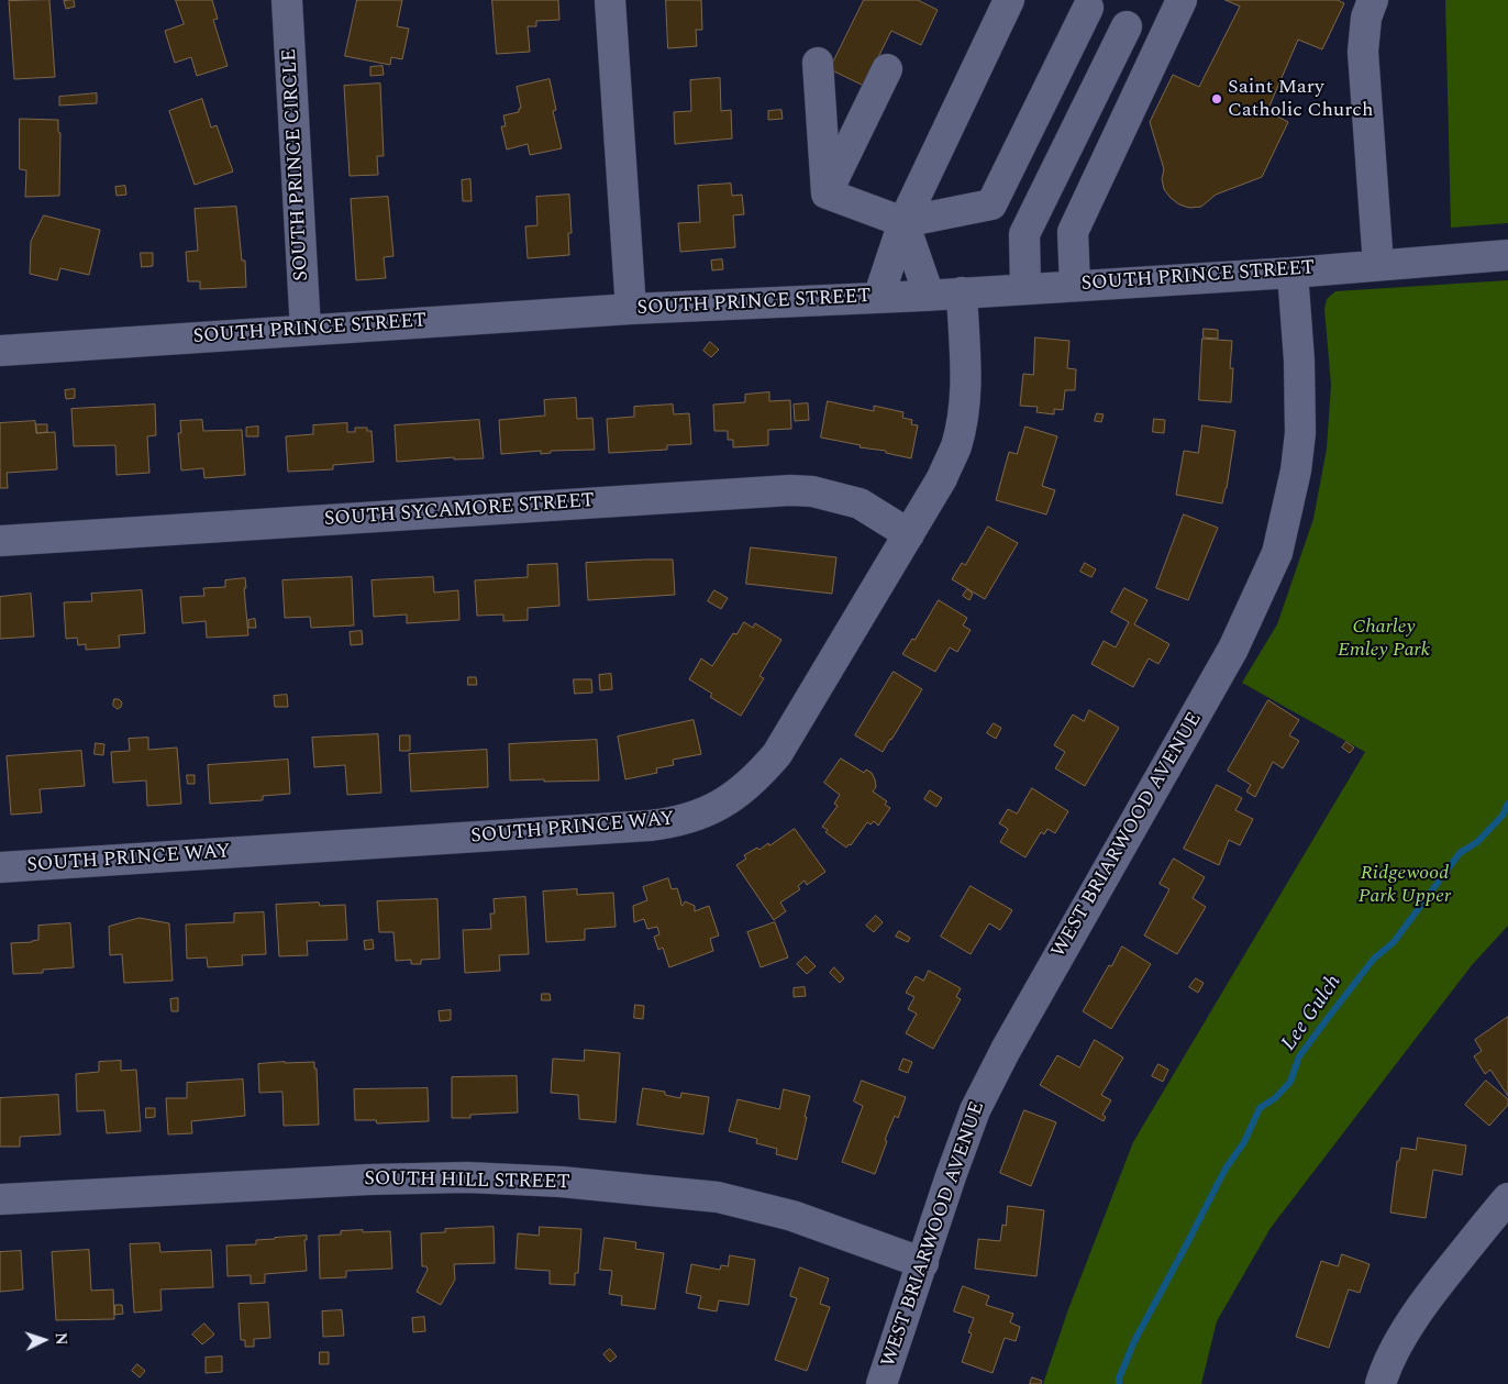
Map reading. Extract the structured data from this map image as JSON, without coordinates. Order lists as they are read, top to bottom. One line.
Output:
{"streets":{"street":["SOUTH PRINCE CIRCLE","SOUTH PRINCE STREET","SOUTH SYCAMORE STREET","SOUTH PRINCE WAY","WEST BRIARWOOD AVENUE","SOUTH HILL STREET"]},"crossings":[["SOUTH PRINCE CIRCLE","SOUTH PRINCE STREET"],["SOUTH PRINCE STREET","SOUTH PRINCE WAY"],["SOUTH PRINCE STREET","WEST BRIARWOOD AVENUE"],["SOUTH SYCAMORE STREET","SOUTH PRINCE WAY"],["WEST BRIARWOOD AVENUE","SOUTH HILL STREET"]],"water":["Lee Gulch"],"parks":["Charley Emley Park","Ridgewood Park Upper"],"places":["Saint Mary Catholic Church"],"north":"right"}
